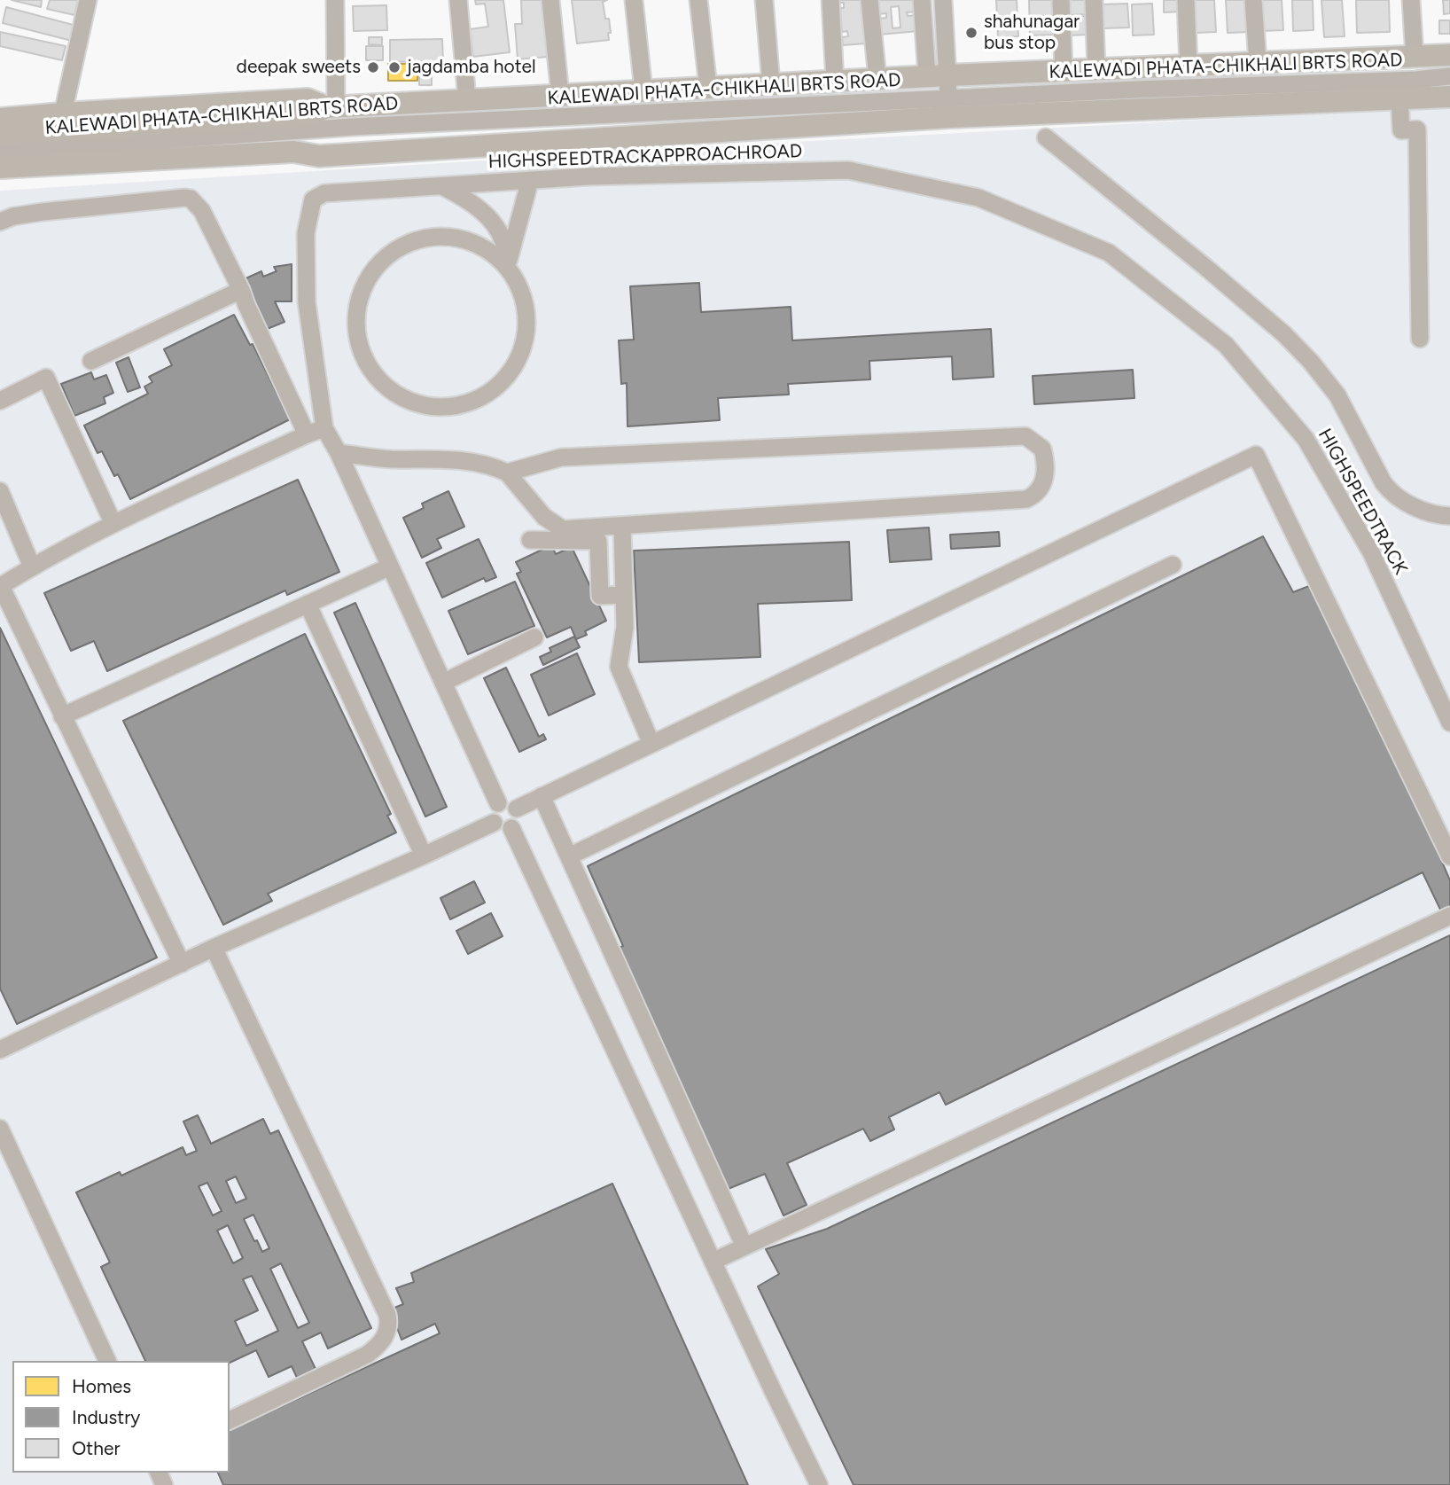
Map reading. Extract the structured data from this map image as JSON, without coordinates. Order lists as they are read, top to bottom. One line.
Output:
{"streets":{"street":["KALEWADI PHATA-CHIKHALI BRTS ROAD","HIGHSPEEDTRACKAPPROACHROAD","HIGHSPEEDTRACK"]},"crossings":[["HIGHSPEEDTRACKAPPROACHROAD","HIGHSPEEDTRACK"]],"places":["shahunagar bus stop","deepak sweets","jagdamba hotel"],"legend":["Homes","Industry","Other"]}
